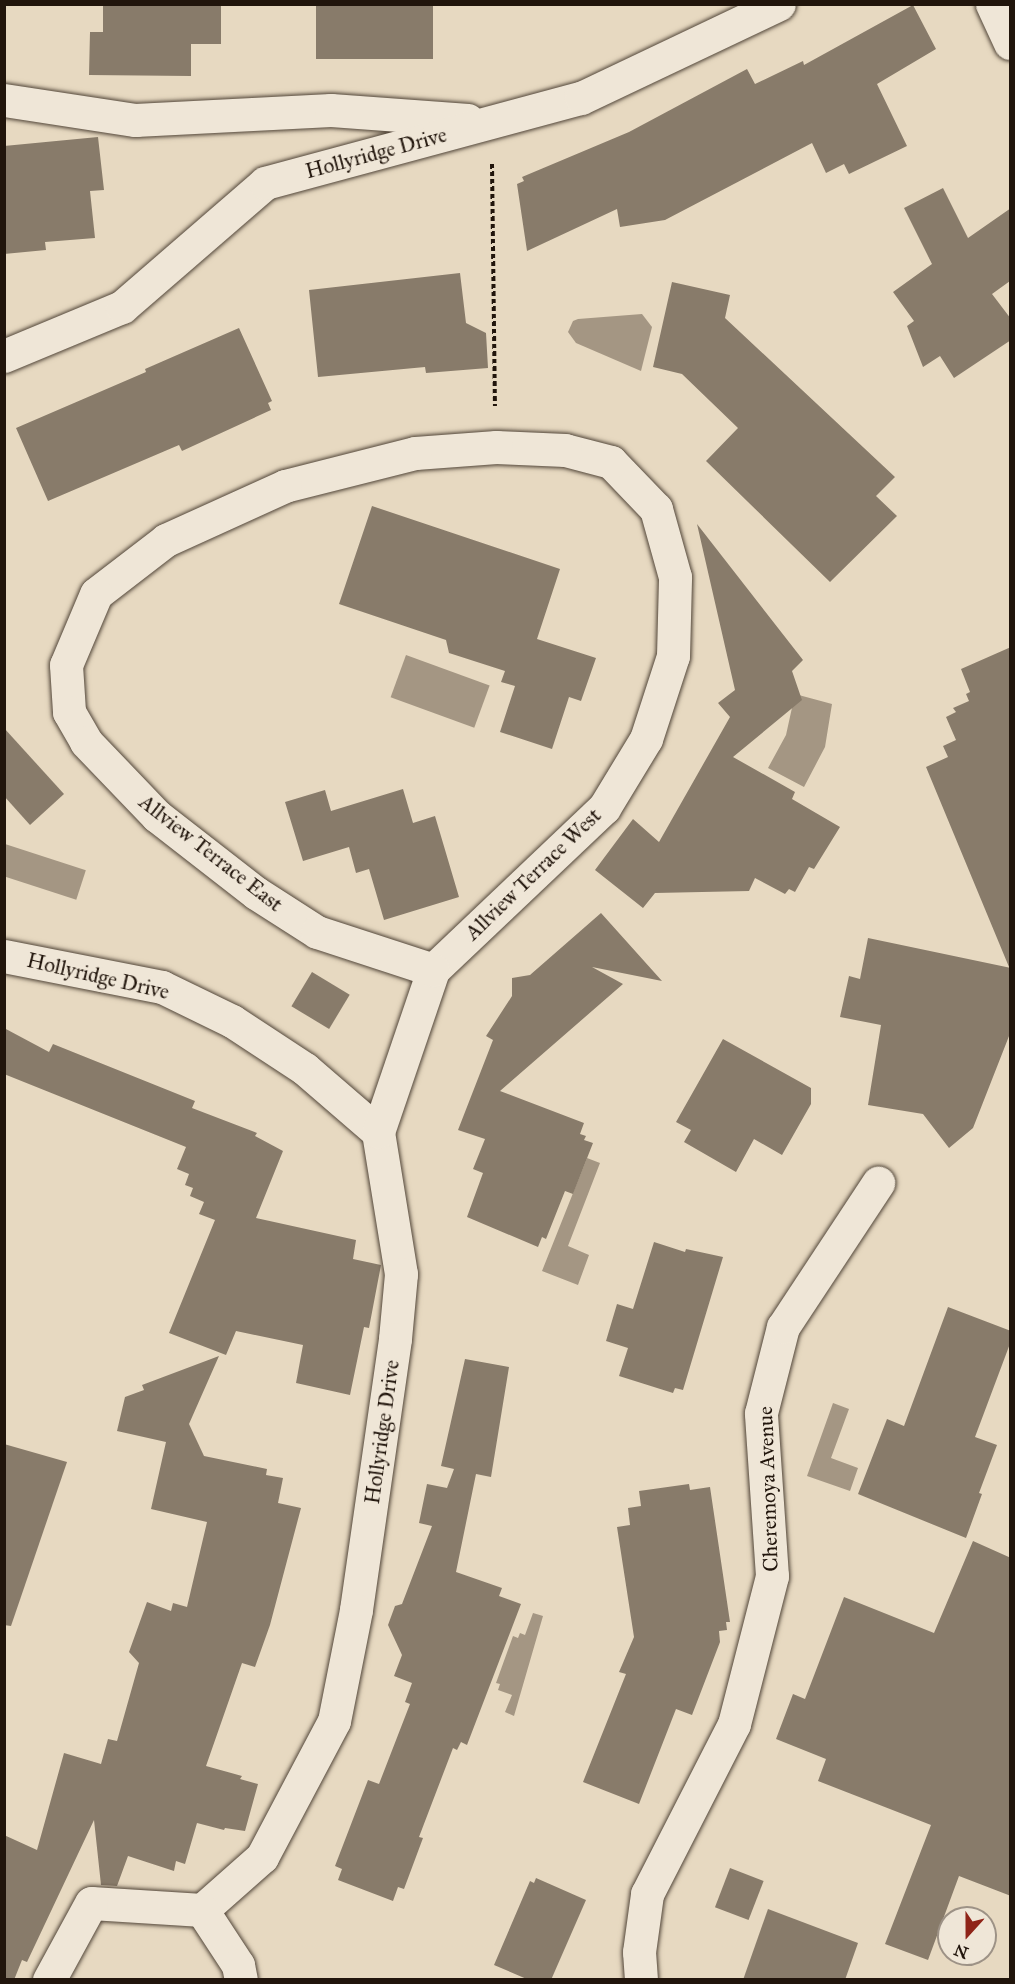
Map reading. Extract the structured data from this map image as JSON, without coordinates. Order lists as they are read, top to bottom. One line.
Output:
{"streets":{"street":["Hollyridge Drive","Allview Terrace East","Allview Terrace West","Cheremoya Avenue"]},"crossings":[["Hollyridge Drive","Allview Terrace West"],["Allview Terrace East","Allview Terrace West"]],"north":"bottom"}
